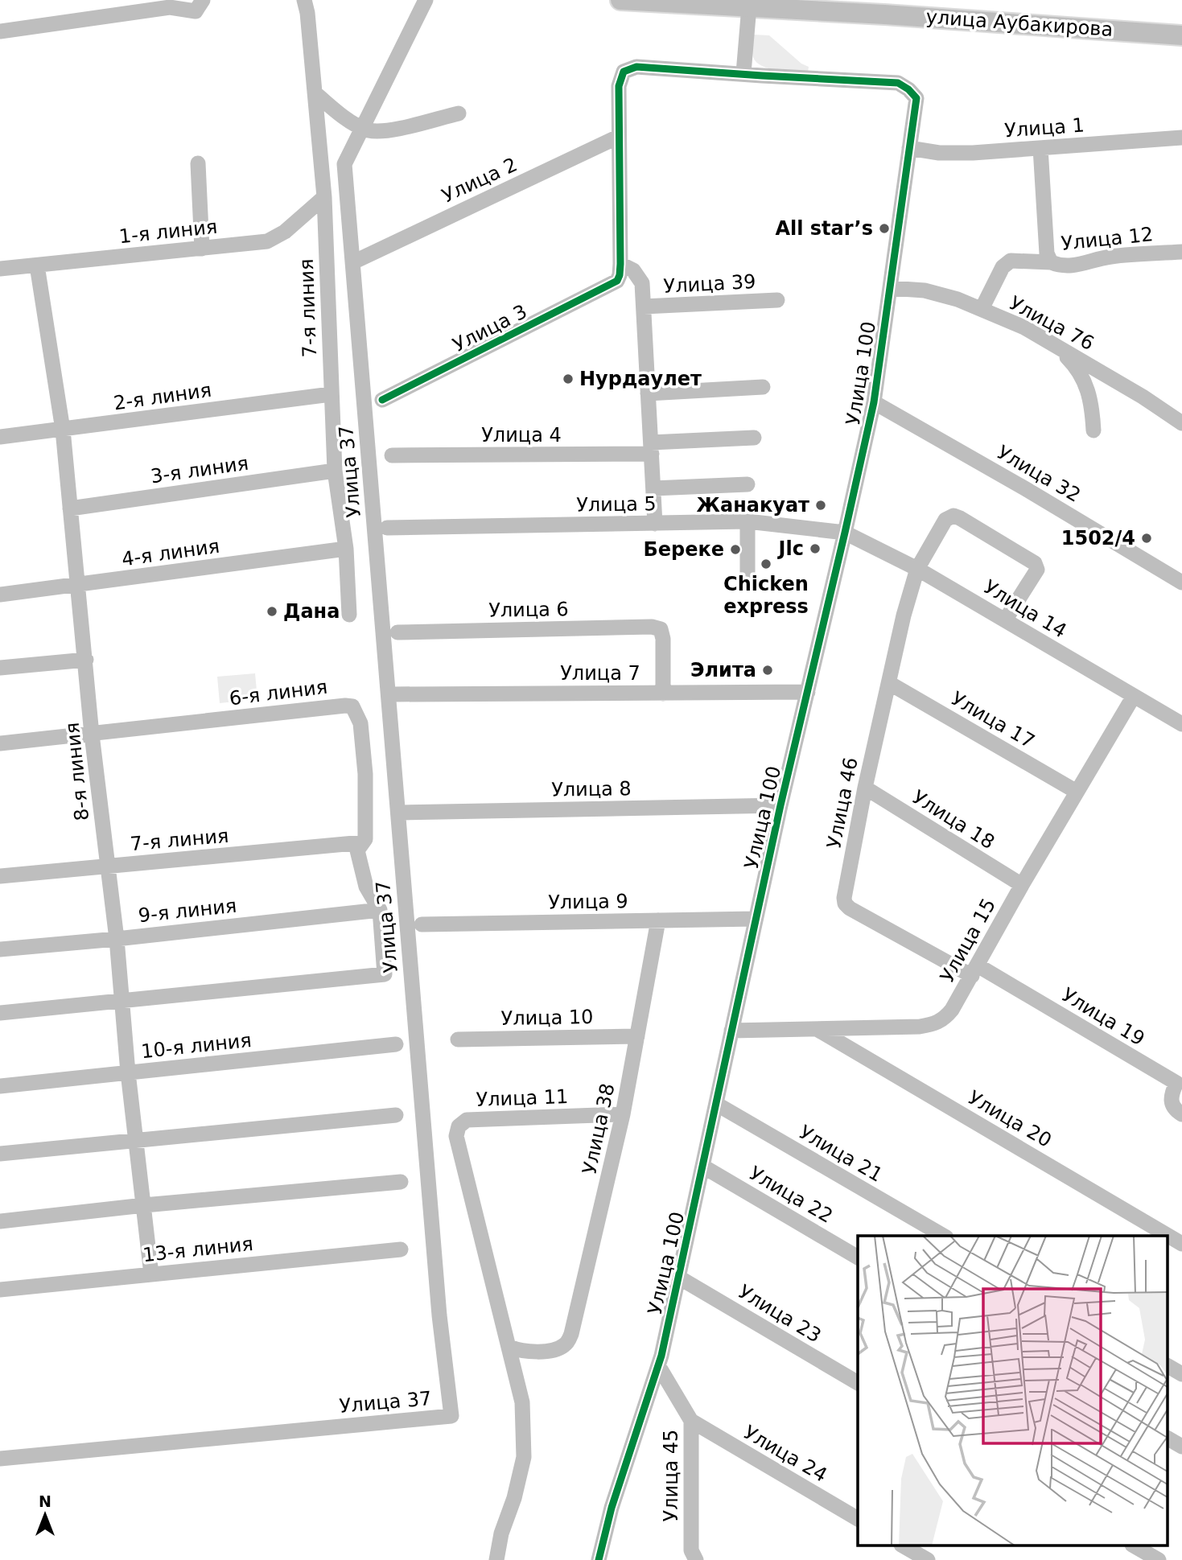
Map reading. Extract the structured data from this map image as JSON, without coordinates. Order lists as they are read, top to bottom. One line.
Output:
{"streets":{"main road":["улица Аубакирова"],"street":["Улица 1","Улица 2","1-я линия","Улица 12","Улица 39","7-я линия","Улица 76","Улица 3","Улица 100","2-я линия","Улица 4","3-я линия","Улица 37","Улица 32","Улица 5","4-я линия","Улица 14","Улица 6","Улица 7","6-я линия","Улица 17","8-я линия","Улица 8","Улица 46","Улица 18","Улица 9","9-я линия","Улица 15","Улица 19","Улица 10","10-я линия","Улица 11","Улица 20","Улица 38","Улица 21","Улица 22","13-я линия","Улица 23","Улица 24","Улица 45"]},"crossings":[["Улица 1","Улица 12"],["Улица 1","Улица 100"],["1-я линия","7-я линия"],["1-я линия","8-я линия"],["7-я линия","2-я линия"],["7-я линия","3-я линия"],["7-я линия","4-я линия"],["7-я линия","6-я линия"],["7-я линия","8-я линия"],["Улица 76","Улица 100"],["Улица 100","Улица 32"],["Улица 100","Улица 5"],["Улица 100","Улица 14"],["Улица 100","Улица 7"],["Улица 100","Улица 8"],["Улица 100","Улица 9"],["Улица 100","Улица 15"],["Улица 100","Улица 21"],["Улица 100","Улица 22"],["Улица 100","Улица 23"],["Улица 100","Улица 45"],["2-я линия","8-я линия"],["3-я линия","8-я линия"],["Улица 5","Улица 14"],["4-я линия","8-я линия"],["Улица 14","Улица 46"],["Улица 14","Улица 15"],["Улица 6","Улица 7"],["6-я линия","8-я линия"],["6-я линия","9-я линия"],["Улица 17","Улица 46"],["Улица 17","Улица 15"],["8-я линия","9-я линия"],["8-я линия","10-я линия"],["8-я линия","13-я линия"],["Улица 46","Улица 18"],["Улица 46","Улица 15"],["Улица 46","Улица 19"],["Улица 18","Улица 15"],["Улица 9","Улица 38"],["Улица 15","Улица 19"],["Улица 15","Улица 20"],["Улица 10","Улица 38"],["Улица 11","Улица 38"],["Улица 24","Улица 45"]],"places":["All star’s","Нурдаулет","Жанакуат","1502/4","Jlc","Береке","Chicken express","Дана","Элита"],"north":"top"}
